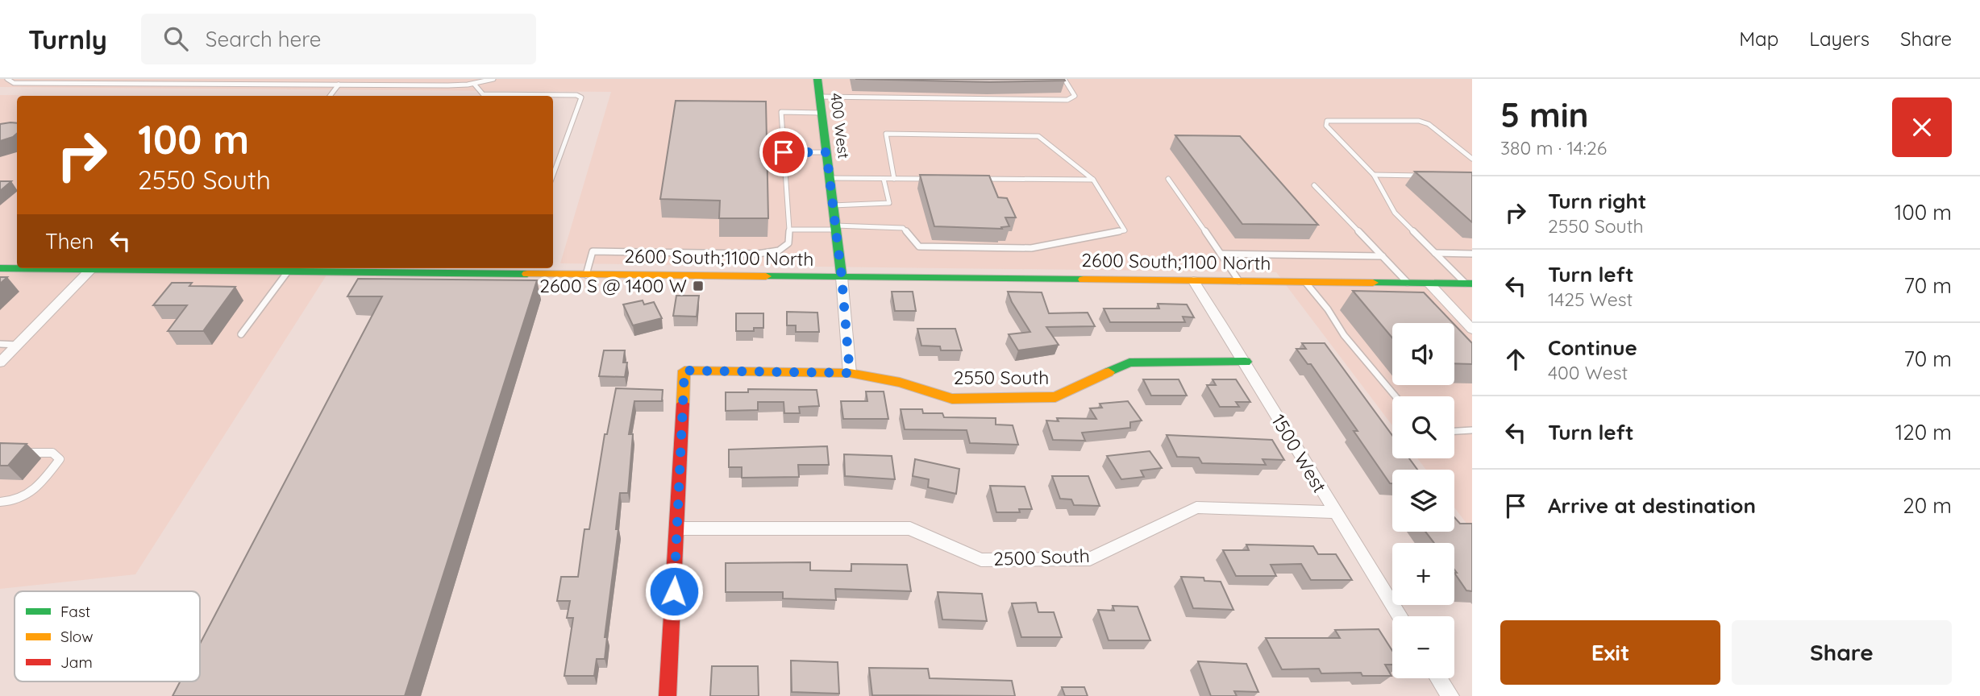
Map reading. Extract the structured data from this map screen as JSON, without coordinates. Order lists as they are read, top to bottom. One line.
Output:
{"streets":{"main road":["400 West","2600 South;1100 North","2550 South"],"street":["1500 West","2500 South"]},"crossings":[["400 West","2600 South;1100 North"],["2600 South;1100 North","1500 West"],["2550 South","1500 West"],["2550 South","2500 South"],["1500 West","2500 South"]],"places":{"transit":["2600 S @ 1400 W"]},"legend":["Fast","Slow","Jam"],"page":{"header":"Turnly","search":"Search here","nav":["Map","Layers","Share"],"heading":["5 min","380 m · 14:26"],"turn":["100 m","2550 South"],"list":[{"name":"Turn right","note":"2550 South","value":"100 m"},{"name":"Turn left","note":"1425 West","value":"70 m"},{"name":"Continue","note":"400 West","value":"70 m"},{"name":"Turn left","value":"120 m"},{"name":"Arrive at destination","value":"20 m"}],"then":"Then","map_buttons":["+","−"],"buttons":["Exit","Share"]}}
